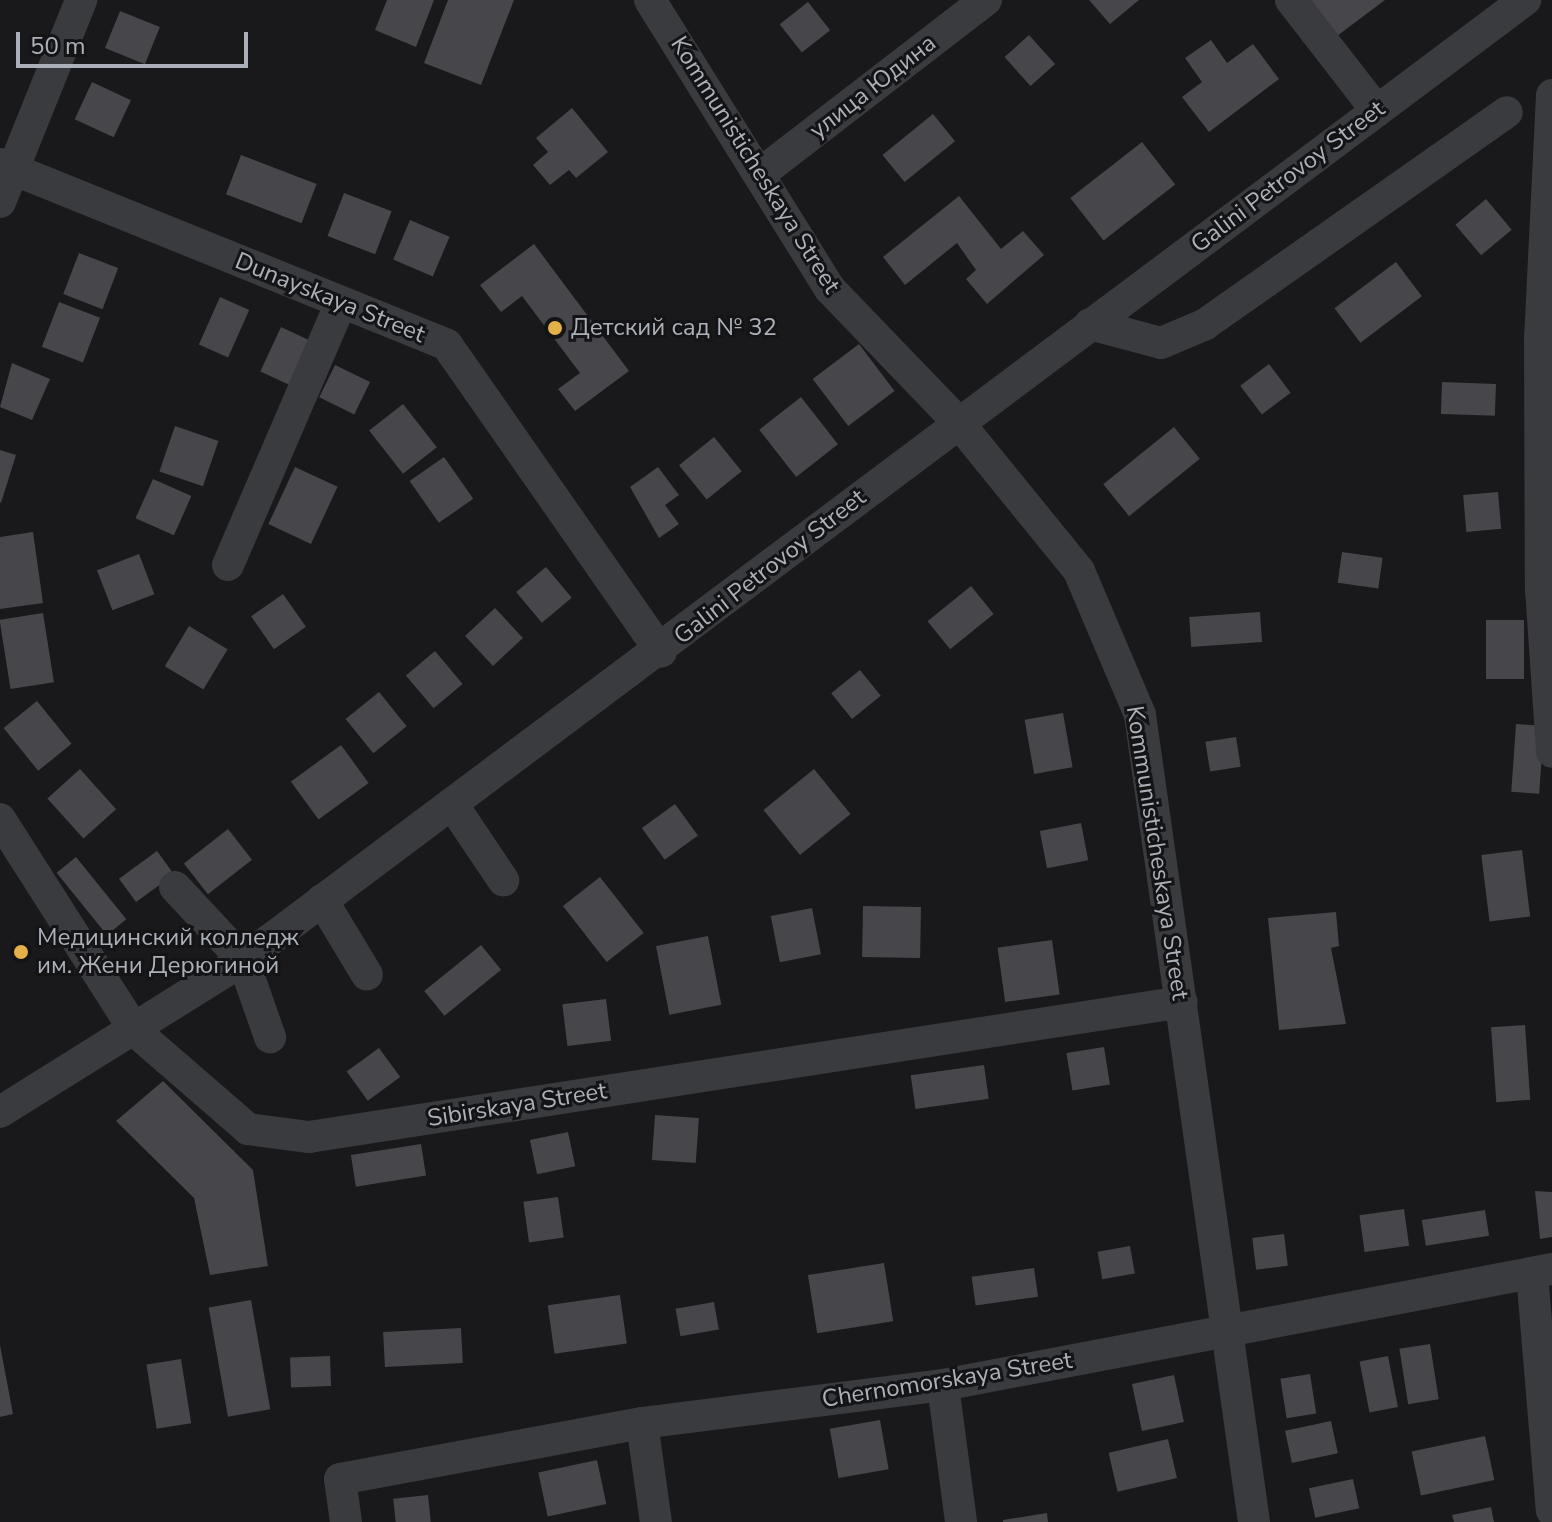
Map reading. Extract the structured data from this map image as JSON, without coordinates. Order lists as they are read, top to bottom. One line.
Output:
{"streets":{"street":["улица Юдина","Kommunisticheskaya Street","Galini Petrovoy Street","Dunayskaya Street","Sibirskaya Street","Chernomorskaya Street"]},"crossings":[["улица Юдина","Kommunisticheskaya Street"],["Kommunisticheskaya Street","Galini Petrovoy Street"],["Kommunisticheskaya Street","Sibirskaya Street"],["Kommunisticheskaya Street","Chernomorskaya Street"],["Galini Petrovoy Street","Dunayskaya Street"],["Galini Petrovoy Street","Sibirskaya Street"]],"places":["Детский сад № 32","Медицинский колледж им. Жени Дерюгиной"],"scale_bar":"50 m"}
